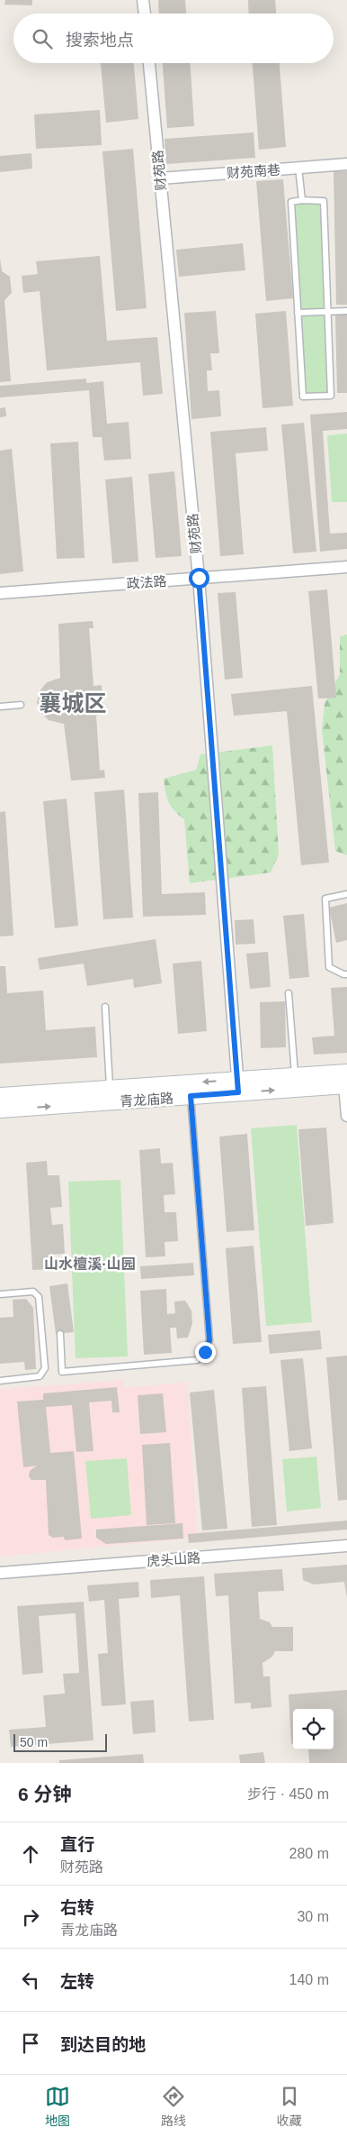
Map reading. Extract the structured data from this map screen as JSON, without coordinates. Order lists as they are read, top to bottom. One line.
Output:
{"streets":{"street":["财苑路","财苑南巷","政法路","青龙庙路","虎头山路"]},"crossings":[["财苑路","财苑南巷"],["财苑路","政法路"],["财苑路","青龙庙路"]],"districts":["襄城区","山水檀溪·山园"],"scale_bar":"50 m","page":{"search":"搜索地点","scale":"50 m","heading":["6 分钟","步行 · 450 m"],"list":[["直行","财苑路","280 m"],["右转","青龙庙路","30 m"],["左转","140 m"],"到达目的地"],"nav":["地图","路线","收藏"]}}
